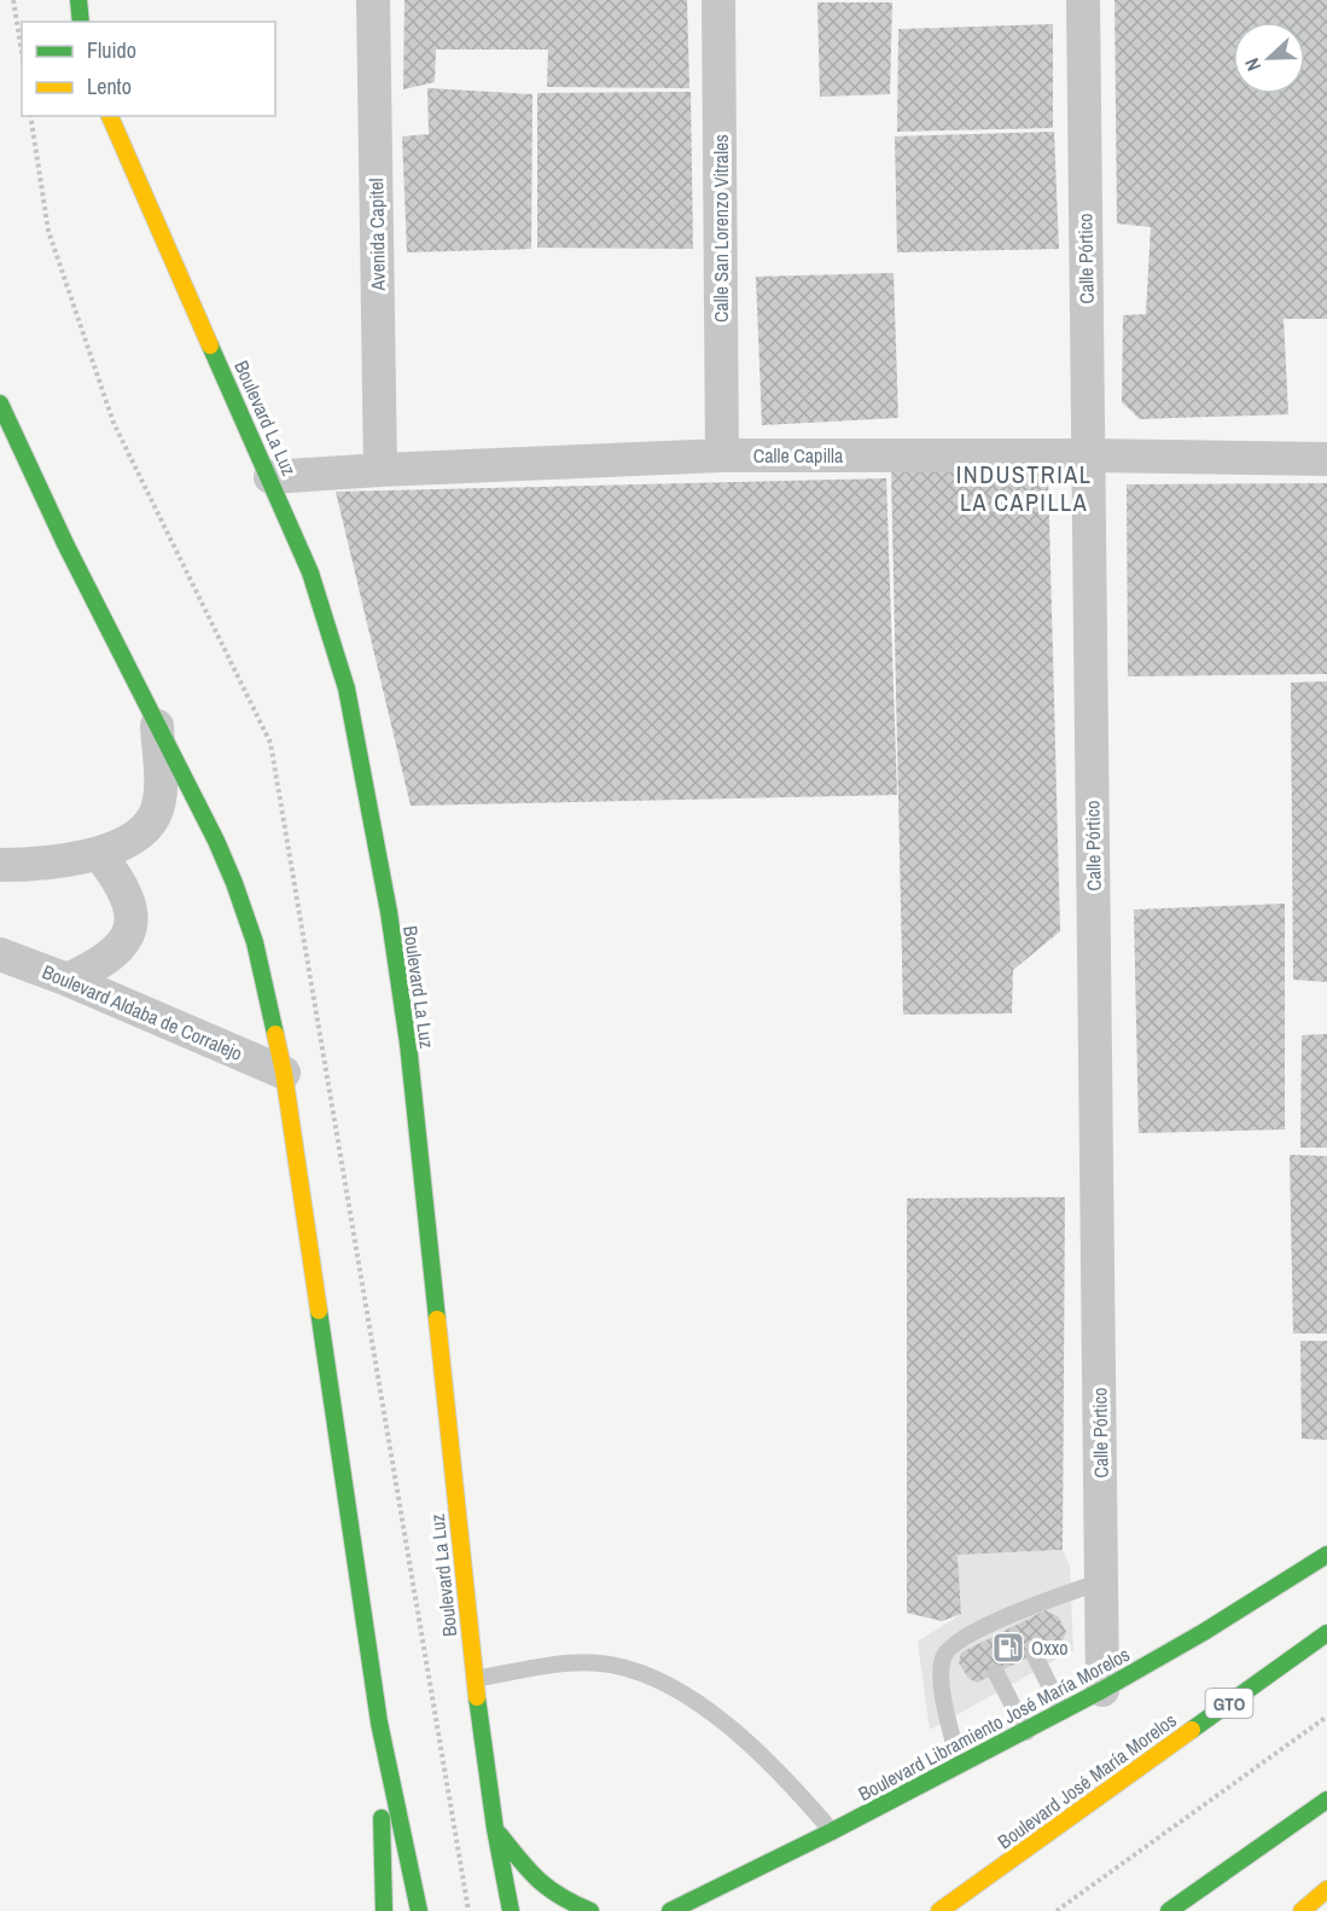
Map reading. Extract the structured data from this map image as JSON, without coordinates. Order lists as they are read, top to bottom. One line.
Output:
{"streets":{"main road":["Boulevard La Luz","GTO","Boulevard Libramiento José María Morelos","Boulevard José María Morelos"],"street":["Calle San Lorenzo Vitrales","Avenida Capitel","Calle Pórtico","Calle Capilla","Boulevard Aldaba de Corralejo"]},"crossings":[["Calle San Lorenzo Vitrales","Calle Capilla"],["Avenida Capitel","Calle Capilla"],["Calle Pórtico","Calle Capilla"],["Calle Pórtico","Boulevard Libramiento José María Morelos"],["Boulevard La Luz","Calle Capilla"]],"districts":["INDUSTRIAL LA CAPILLA"],"places":{"fuel station":["Oxxo"]},"legend":["Fluido","Lento"],"north":"left"}
